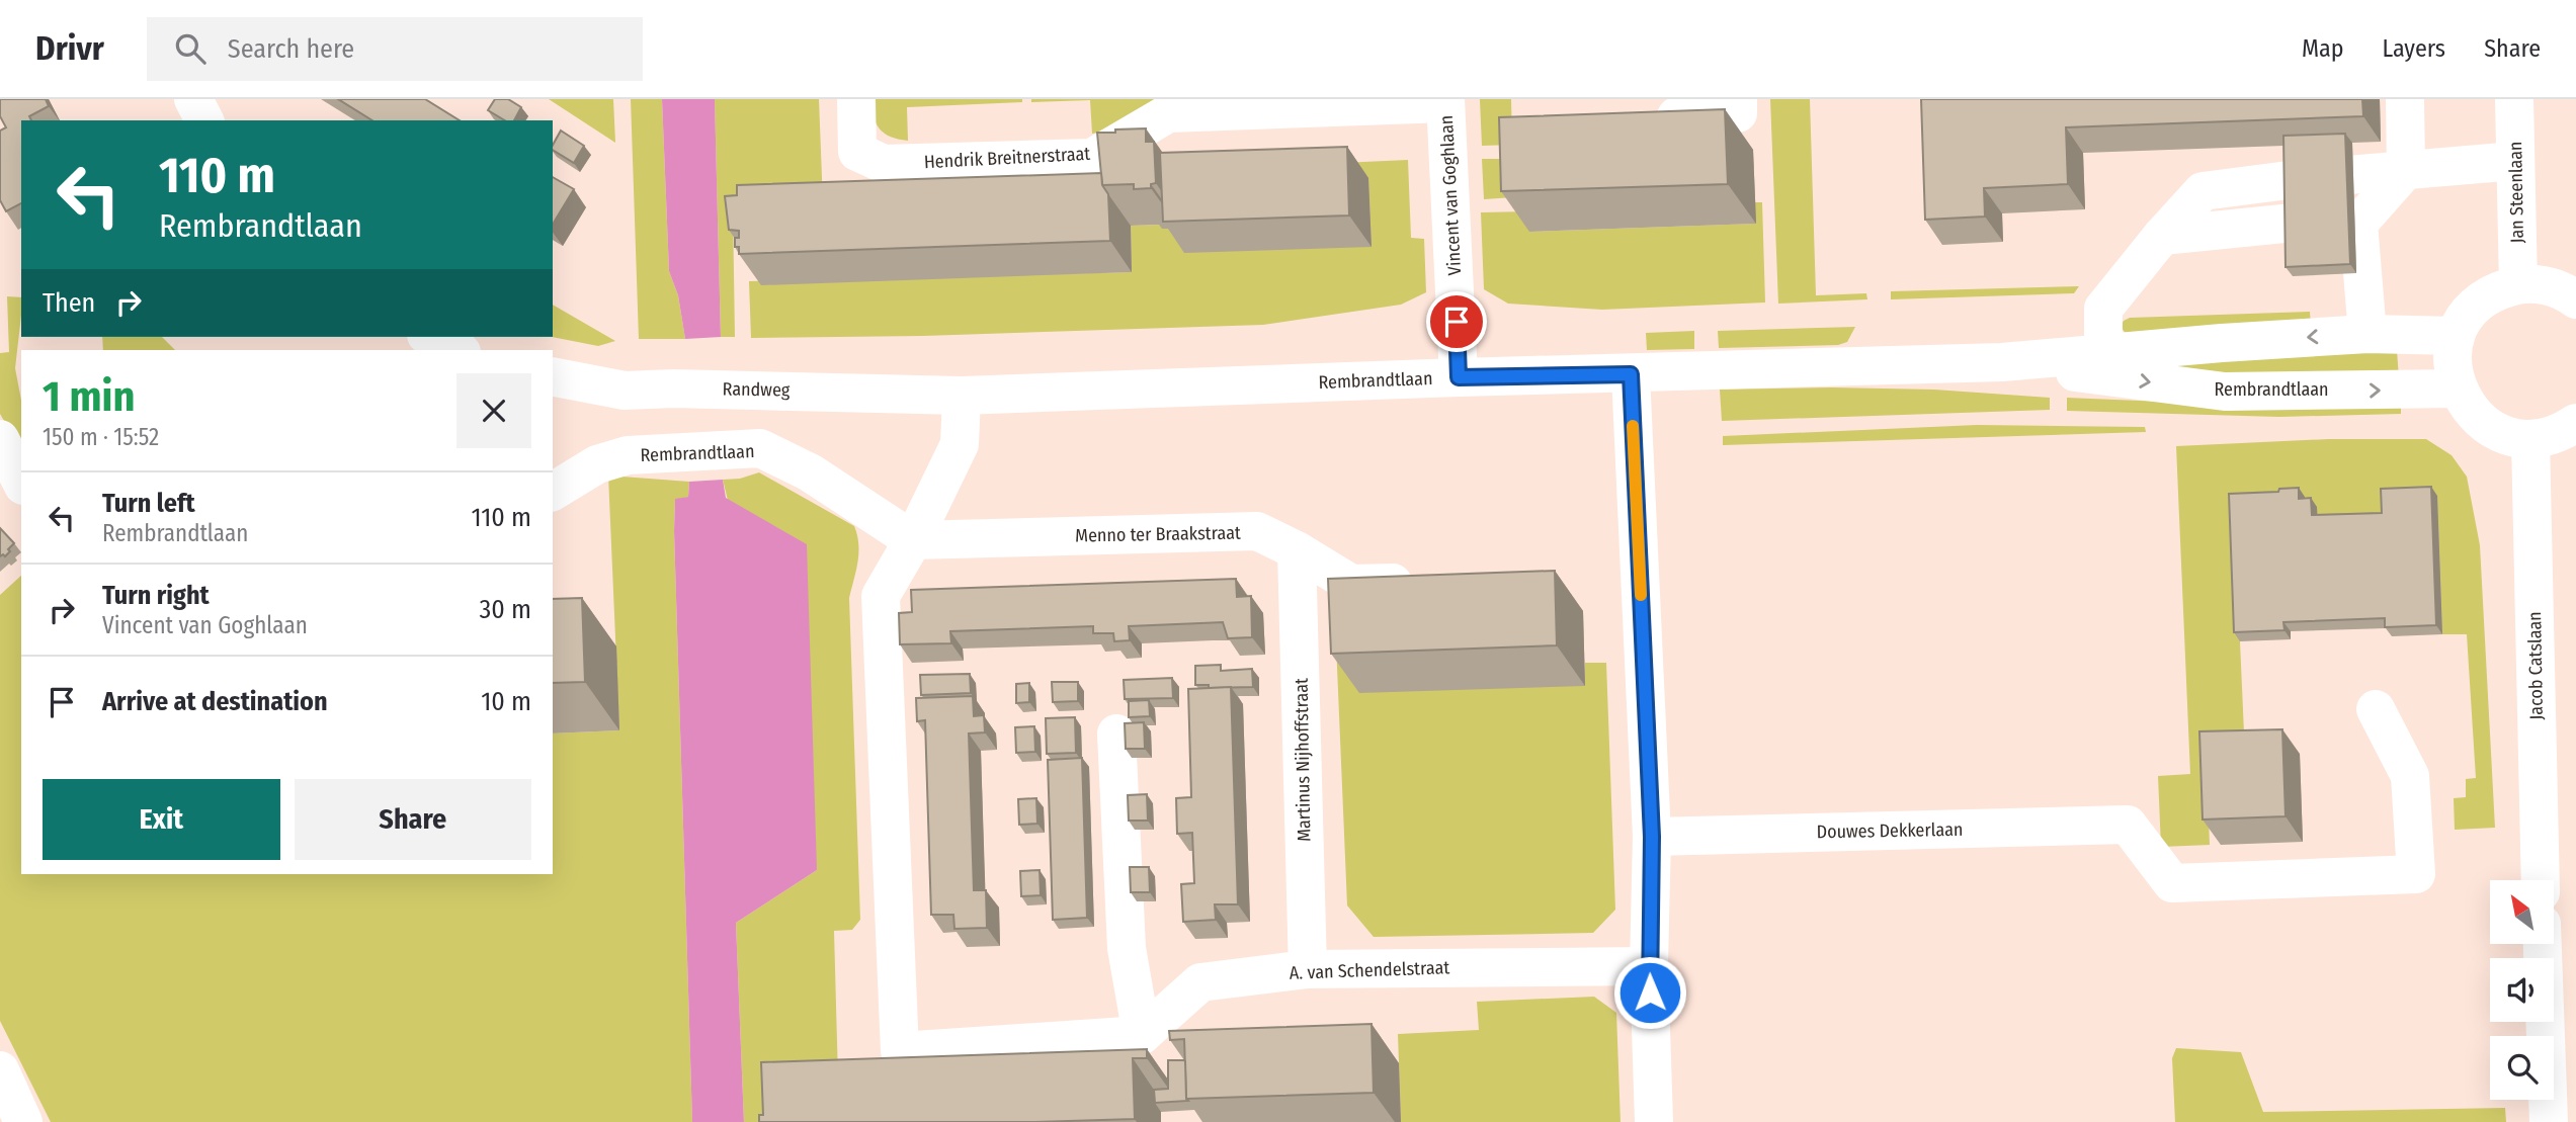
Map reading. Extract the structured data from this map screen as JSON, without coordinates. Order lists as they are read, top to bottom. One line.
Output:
{"streets":{"street":["Hendrik Breitnerstraat","Jan Steenlaan","Vincent van Goghlaan","Rembrandtlaan","Randweg","Menno ter Braakstraat","Jacob Catslaan","Martinus Nijhoffstraat","Douwes Dekkerlaan","A. van Schendelstraat"]},"crossings":[["Hendrik Breitnerstraat","Vincent van Goghlaan"],["Vincent van Goghlaan","Rembrandtlaan"],["Rembrandtlaan","Randweg"],["Rembrandtlaan","Menno ter Braakstraat"],["Menno ter Braakstraat","Martinus Nijhoffstraat"],["Martinus Nijhoffstraat","A. van Schendelstraat"]],"north":"top left","page":{"header":"Drivr","search":"Search here","nav":["Map","Layers","Share"],"turn":["110 m","Rembrandtlaan"],"then":"Then","heading":["1 min","150 m · 15:52"],"list":[{"name":"Turn left","note":"Rembrandtlaan","value":"110 m"},{"name":"Turn right","note":"Vincent van Goghlaan","value":"30 m"},{"name":"Arrive at destination","value":"10 m"}],"buttons":["Exit","Share"]}}
